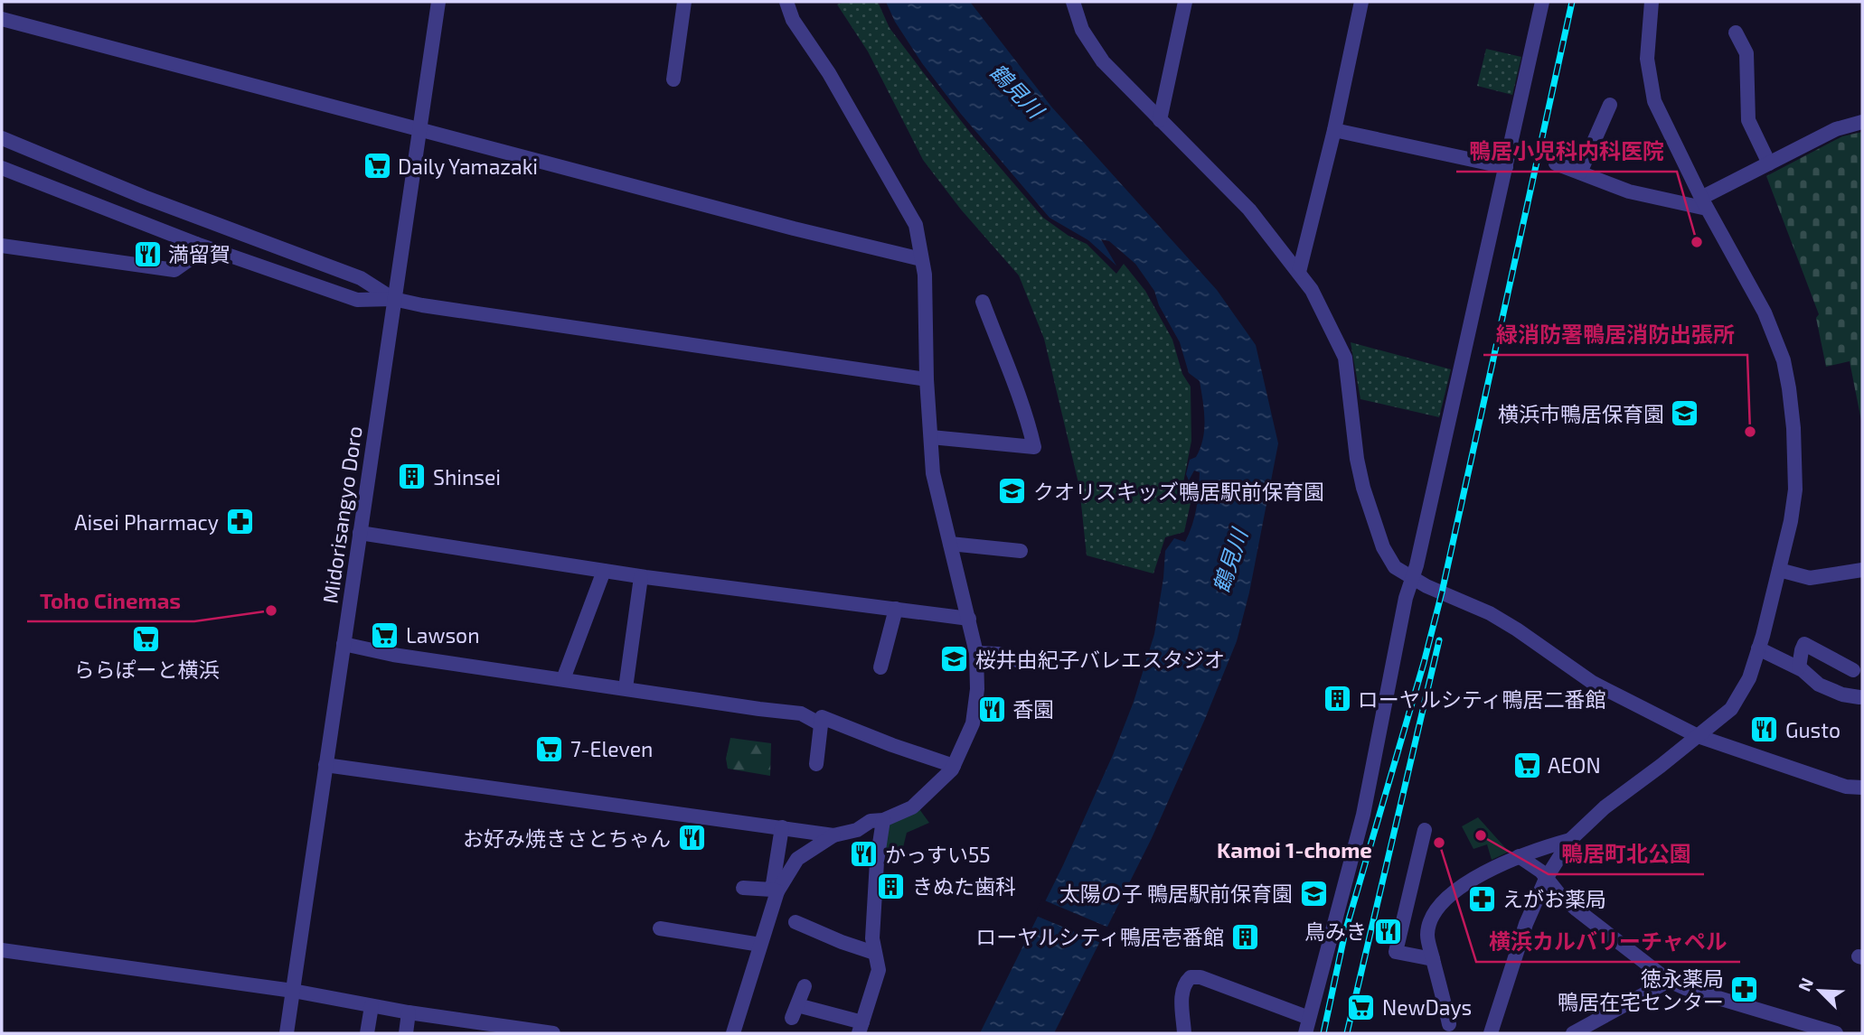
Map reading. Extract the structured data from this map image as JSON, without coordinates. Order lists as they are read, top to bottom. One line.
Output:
{"streets":{"street":["Midorisangyo Doro"]},"districts":["Kamoi 1-chome"],"water":["鶴見川"],"places":{"supermarket":["Daily Yamazaki","Lawson","ららぽーと横浜","7-Eleven","AEON","NewDays"],"other":["鴨居小児科内科医院","緑消防署鴨居消防出張所","Toho Cinemas","鴨居町北公園","横浜カルバリーチャペル"],"restaurant":["満留賀","香園","Gusto","お好み焼きさとちゃん","かっすい55","鳥みき"],"school or university":["横浜市鴨居保育園","クオリスキッズ鴨居駅前保育園","桜井由紀子バレエスタジオ","太陽の子 鴨居駅前保育園"],"building":["Shinsei","ローヤルシティ鴨居二番館","きぬた歯科","ローヤルシティ鴨居壱番館"],"pharmacy":["Aisei Pharmacy","えがお薬局","徳永薬局 鴨居在宅センター"]},"north":"top left"}
